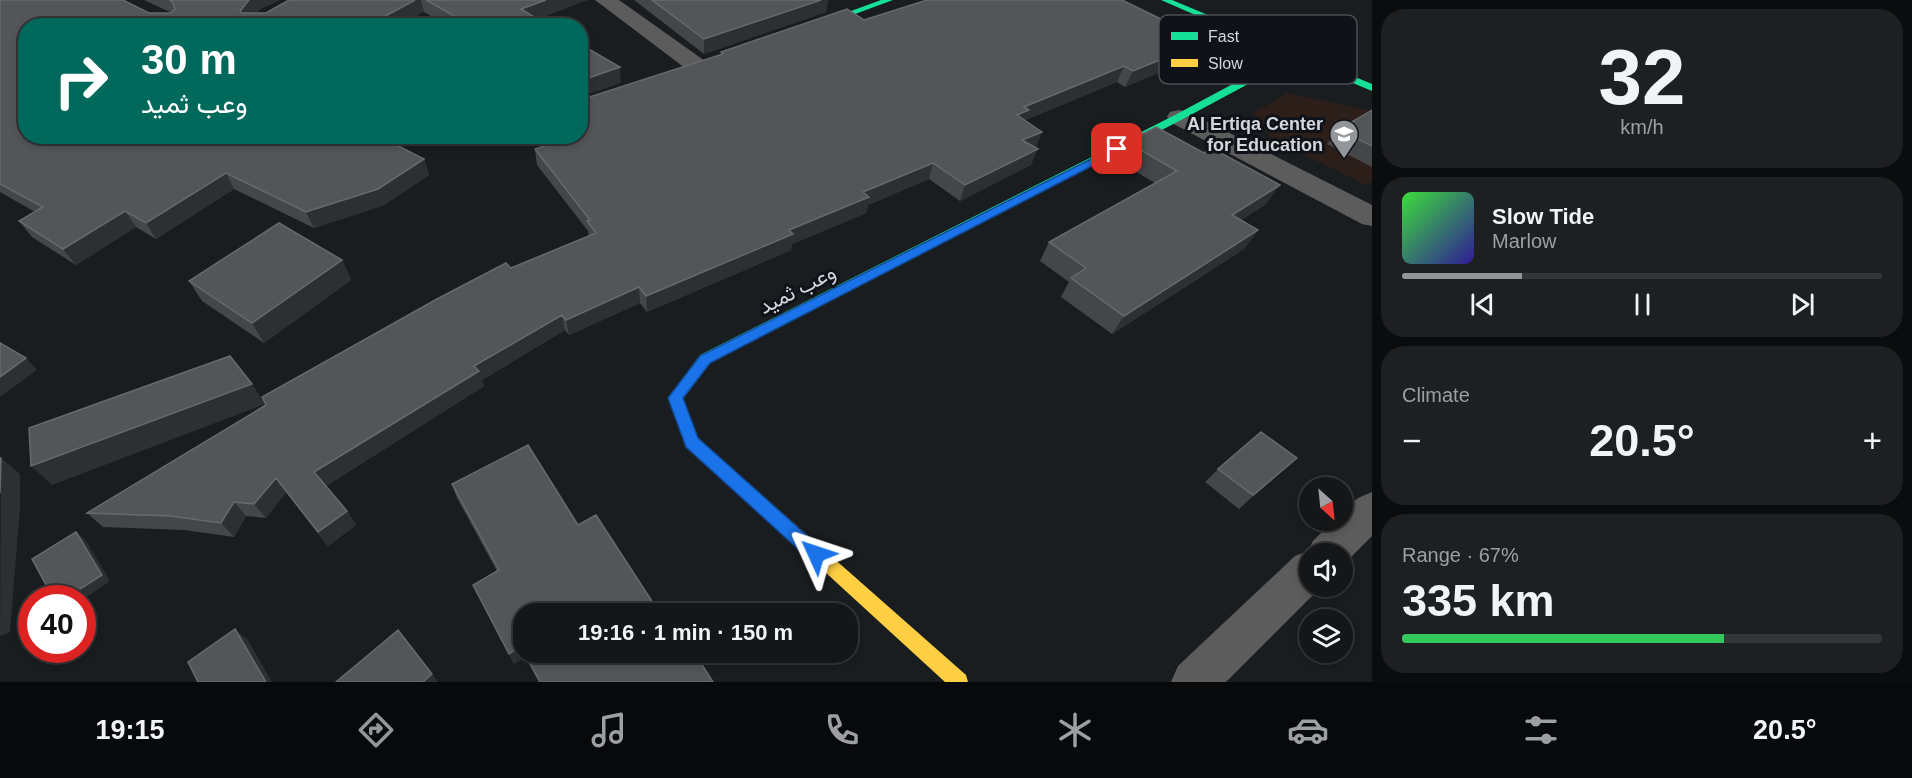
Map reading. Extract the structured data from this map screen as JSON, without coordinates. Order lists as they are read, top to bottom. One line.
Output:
{"streets":{"street":["وعب ثميد"]},"places":{"school or university":["Al Ertiqa Center for Education"]},"legend":["Fast","Slow"],"north":"bottom right","page":{"tile":[["32","km/h"],"Climate",["Range · 67%","335 km"]],"turn":["30 m","وعب ثميد"],"song":["Slow Tide","Marlow"],"heat":["−","20.5°","+"],"limit":"40","trip":"19:16 · 1 min · 150 m","tabs":["19:15","20.5°"]}}
